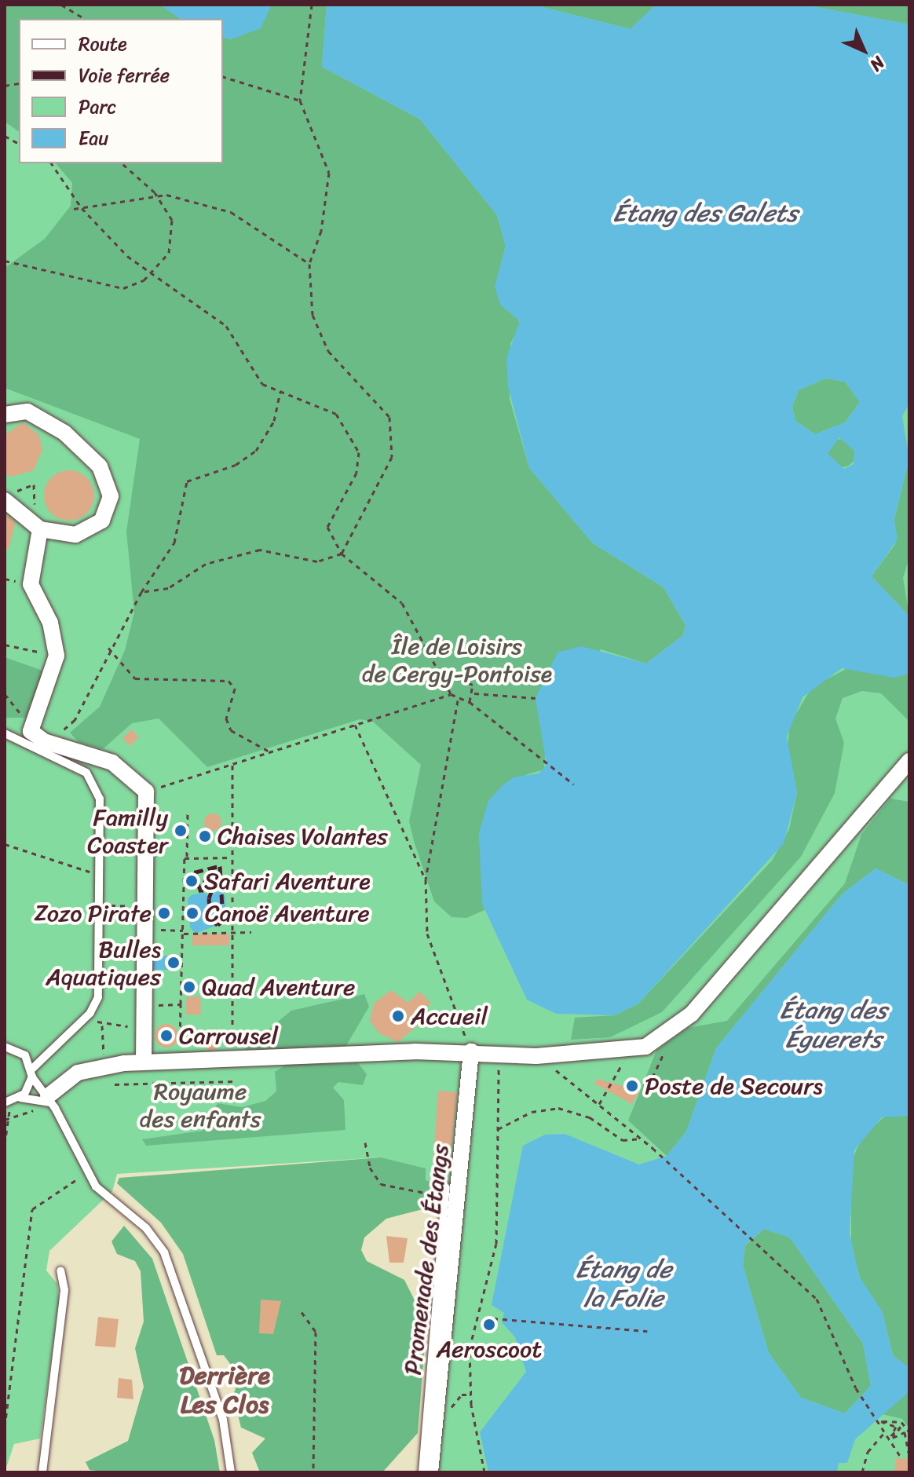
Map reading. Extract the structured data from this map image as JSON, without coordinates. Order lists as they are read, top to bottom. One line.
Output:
{"streets":{"street":["Promenade des Étangs"]},"districts":["Derrière Les Clos"],"water":["Étang des Galets","Étang des Éguerets","Étang de la Folie"],"parks":["Île de Loisirs de Cergy-Pontoise","Royaume des enfants"],"places":["Familly Coaster","Chaises Volantes","Safari Aventure","Zozo Pirate","Canoë Aventure","Bulles Aquatiques","Quad Aventure","Accueil","Carrousel","Poste de Secours","Aeroscoot"],"legend":["Route","Voie ferrée","Parc","Eau"],"north":"bottom right"}
